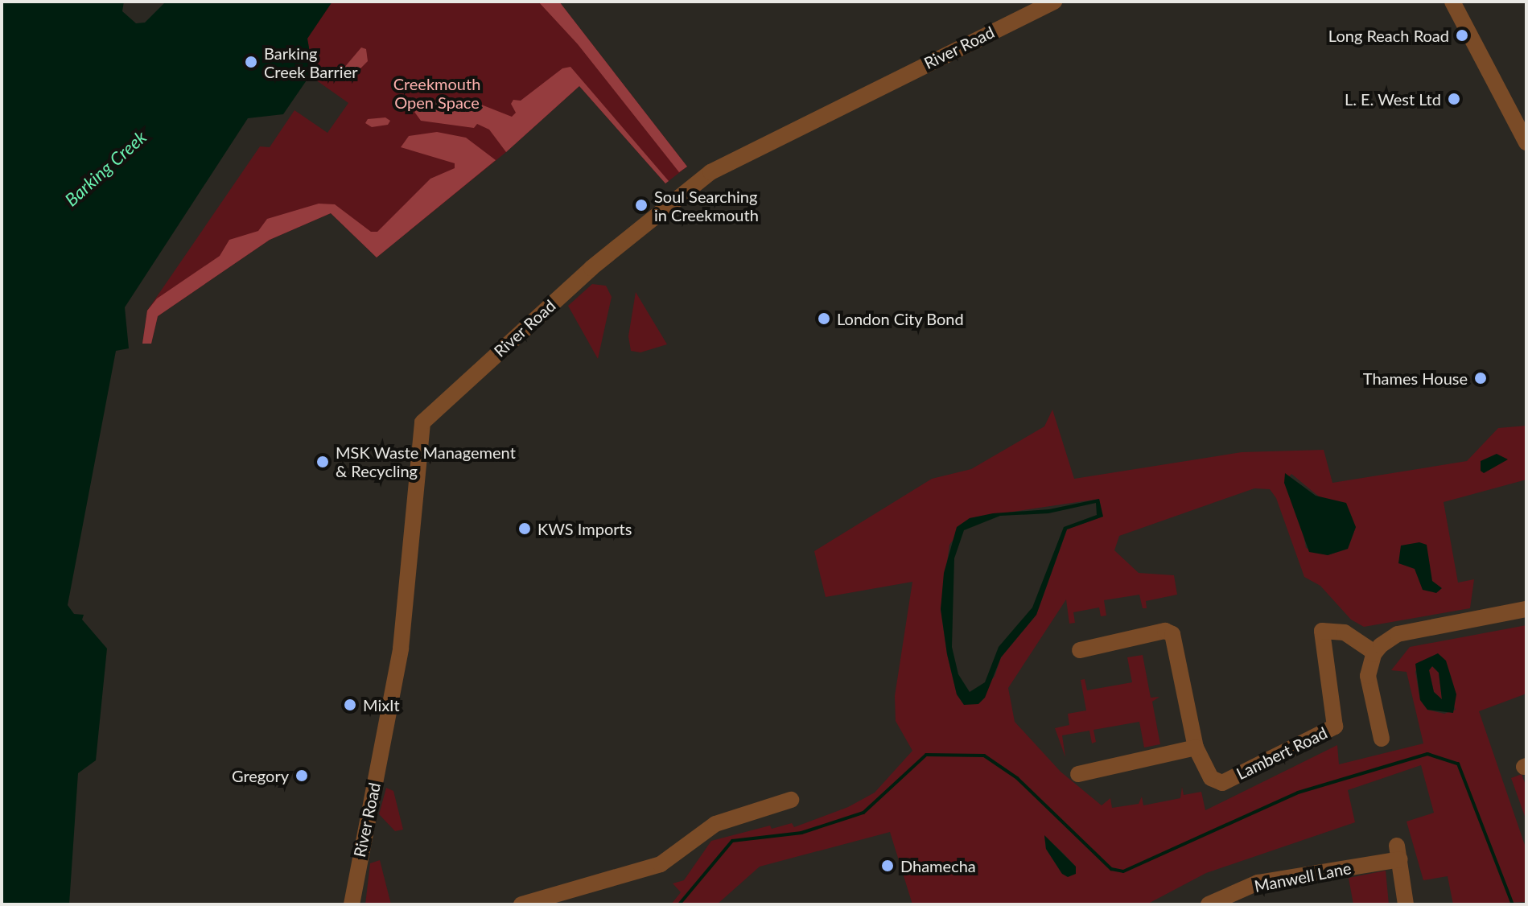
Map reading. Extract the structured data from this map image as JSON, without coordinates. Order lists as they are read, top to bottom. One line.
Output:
{"streets":{"street":["River Road","Lambert Road","Manwell Lane"]},"water":["Barking Creek"],"parks":["Creekmouth Open Space"],"places":["Long Reach Road","Barking Creek Barrier","L. E. West Ltd","Soul Searching in Creekmouth","London City Bond","Thames House","MSK Waste Management & Recycling","KWS Imports","MixIt","Gregory","Dhamecha"]}
